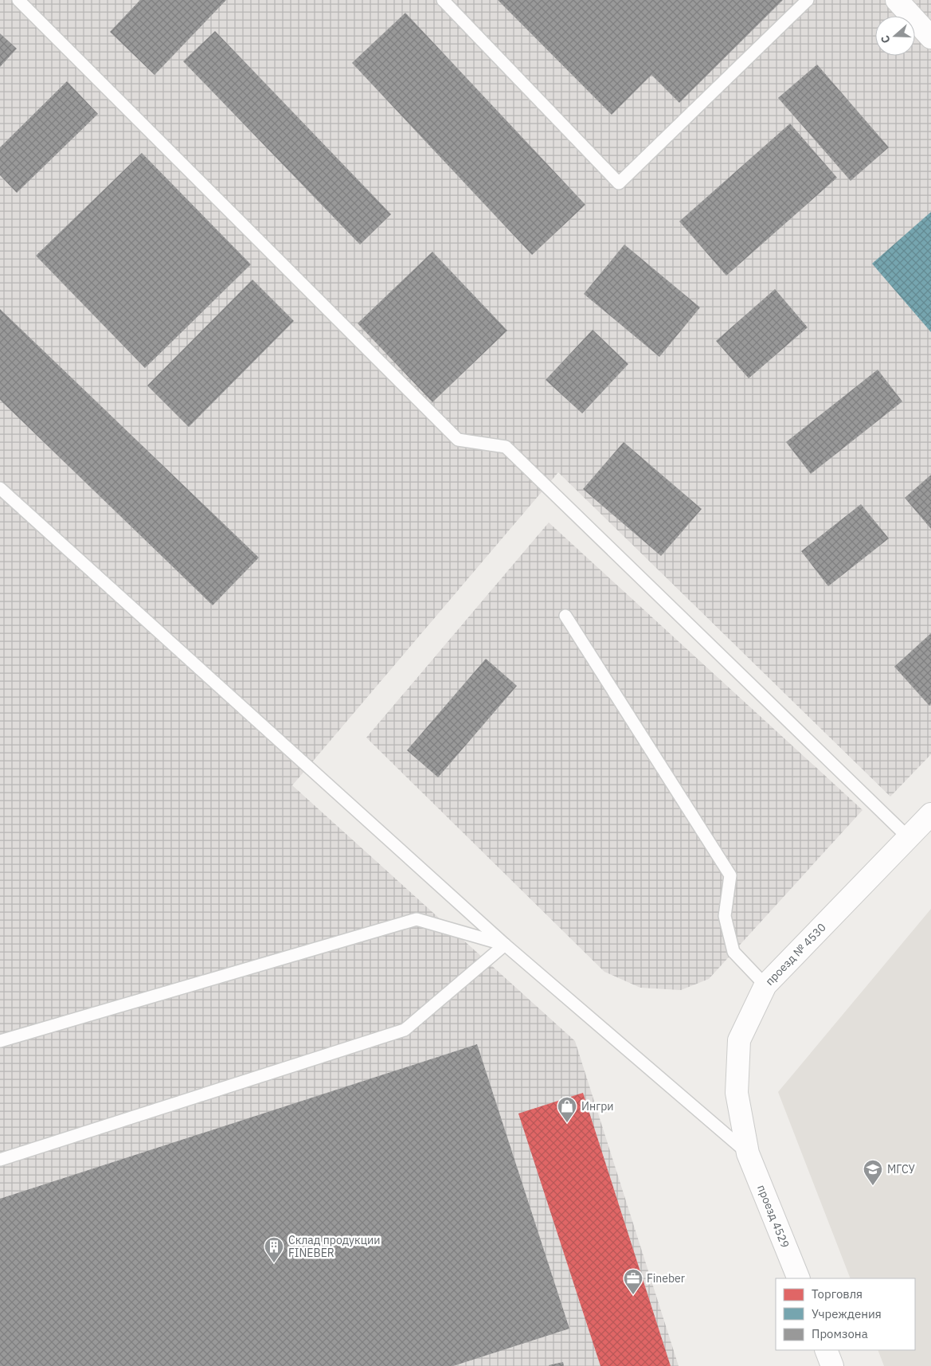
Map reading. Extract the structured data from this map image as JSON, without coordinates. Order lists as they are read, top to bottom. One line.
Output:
{"streets":{"street":["проезд № 4530","проезд 4529"]},"crossings":[["проезд № 4530","проезд 4529"]],"places":{"shop":["Ингри"],"school or university":["МГСУ"],"building":["Склад продукции FINEBER"],"office":["Fineber"]},"legend":["Торговля","Учреждения","Промзона"],"north":"left"}
